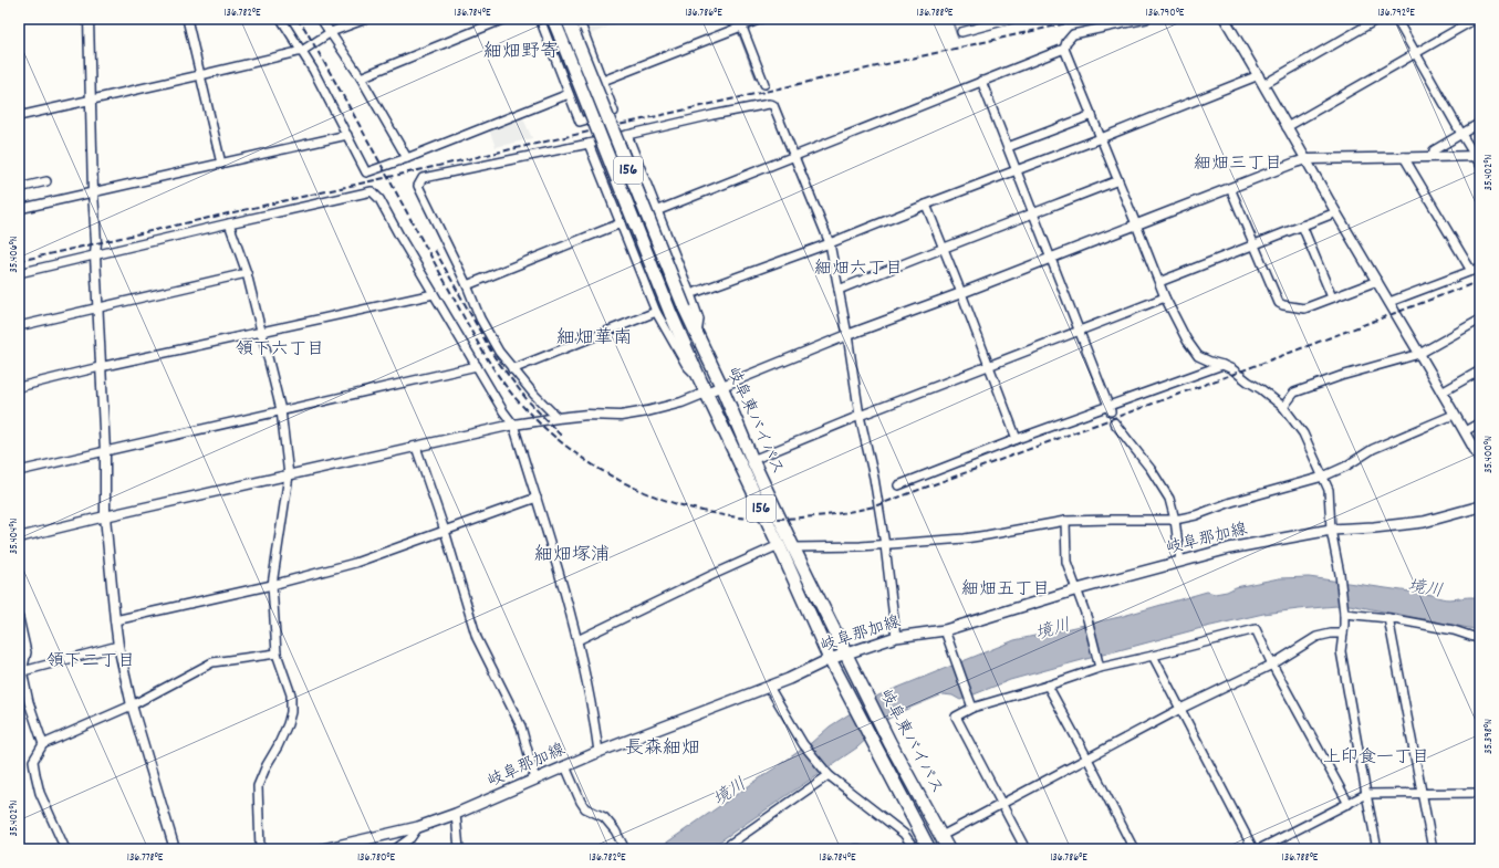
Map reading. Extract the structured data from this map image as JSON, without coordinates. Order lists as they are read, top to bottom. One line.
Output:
{"streets":{"highway":["156","岐阜東バイパス"],"main road":["岐阜那加線"]},"crossings":[["岐阜東バイパス","岐阜那加線"]],"districts":["細畑野寄","細畑三丁目","細畑六丁目","細畑華南","領下六丁目","細畑塚浦","細畑五丁目","領下二丁目","長森細畑","上印食一丁目"],"water":["境川"],"coordinates":["136.782°E","136.784°E","136.786°E","136.788°E","136.790°E","136.792°E","35.402°N","35.406°N","35.400°N","35.404°N","35.398°N","136.778°E","136.780°E"]}
